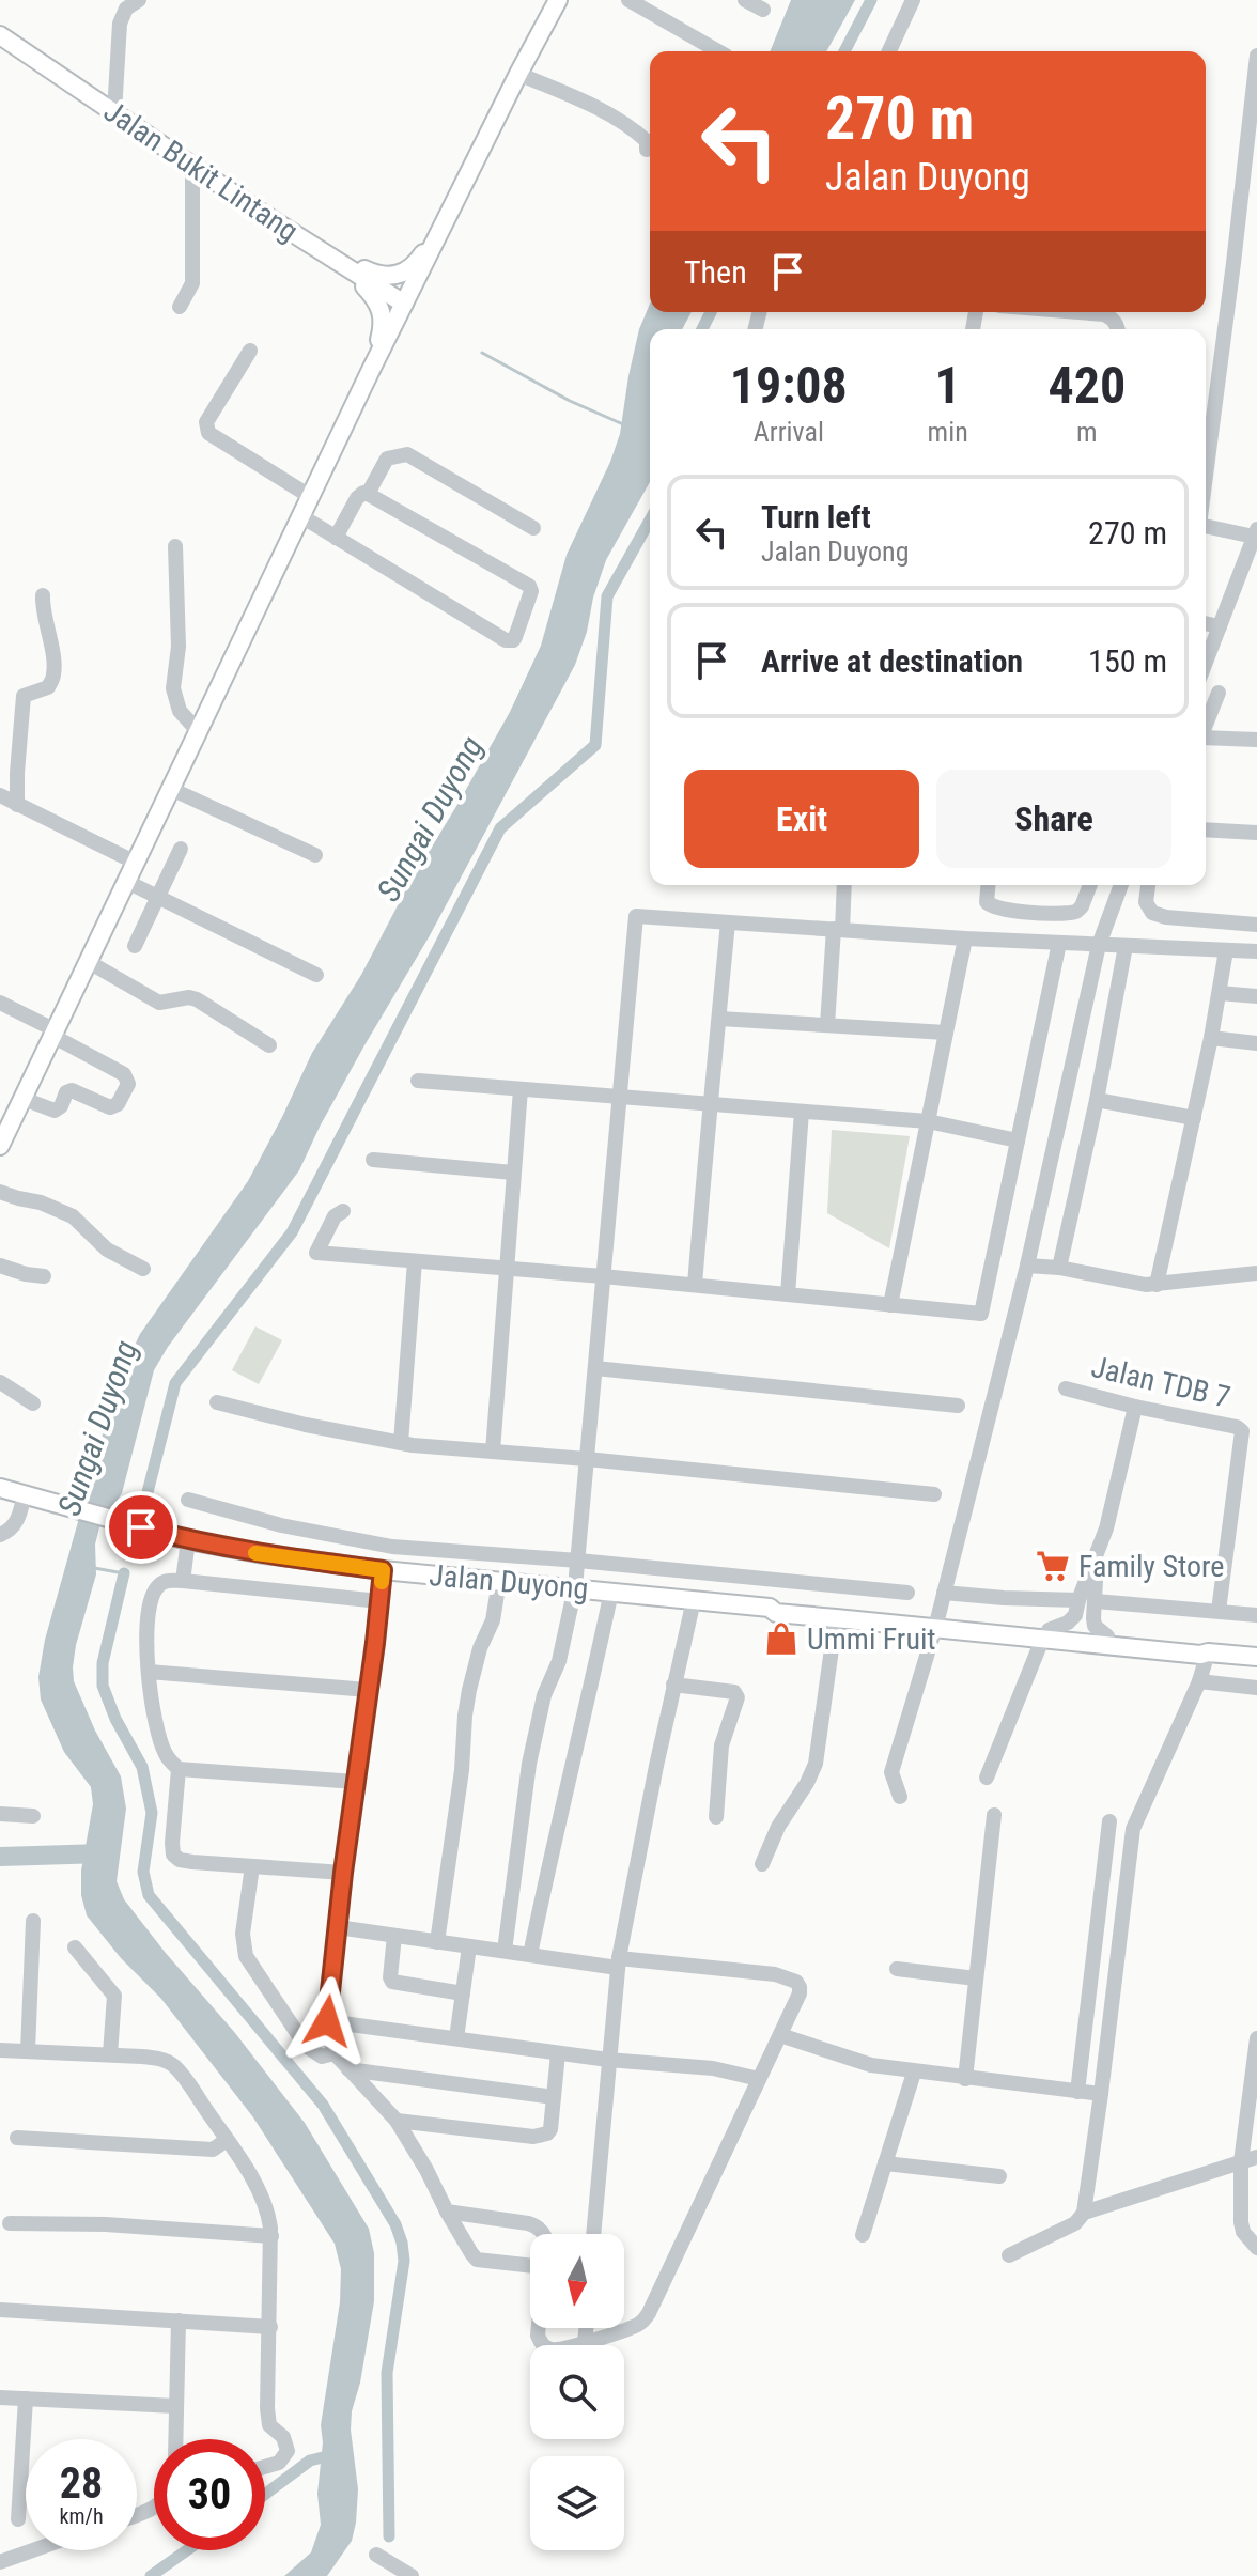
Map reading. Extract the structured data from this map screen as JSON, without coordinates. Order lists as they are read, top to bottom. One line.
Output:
{"streets":{"main road":["Jalan Bukit Lintang","Jalan Duyong"],"street":["Jalan TDB 7"]},"water":["Sungai Duyong"],"places":{"supermarket":["Family Store"],"shop":["Ummi Fruit"]},"north":"bottom","page":{"turn":["270 m","Jalan Duyong"],"then":"Then","eta":["19:08","Arrival","1","min","420","m"],"list":[{"name":"Turn left","note":"Jalan Duyong","value":"270 m"},{"name":"Arrive at destination","value":"150 m"}],"buttons":["Exit","Share"],"speed":"28 km/h","limit":"30"}}
